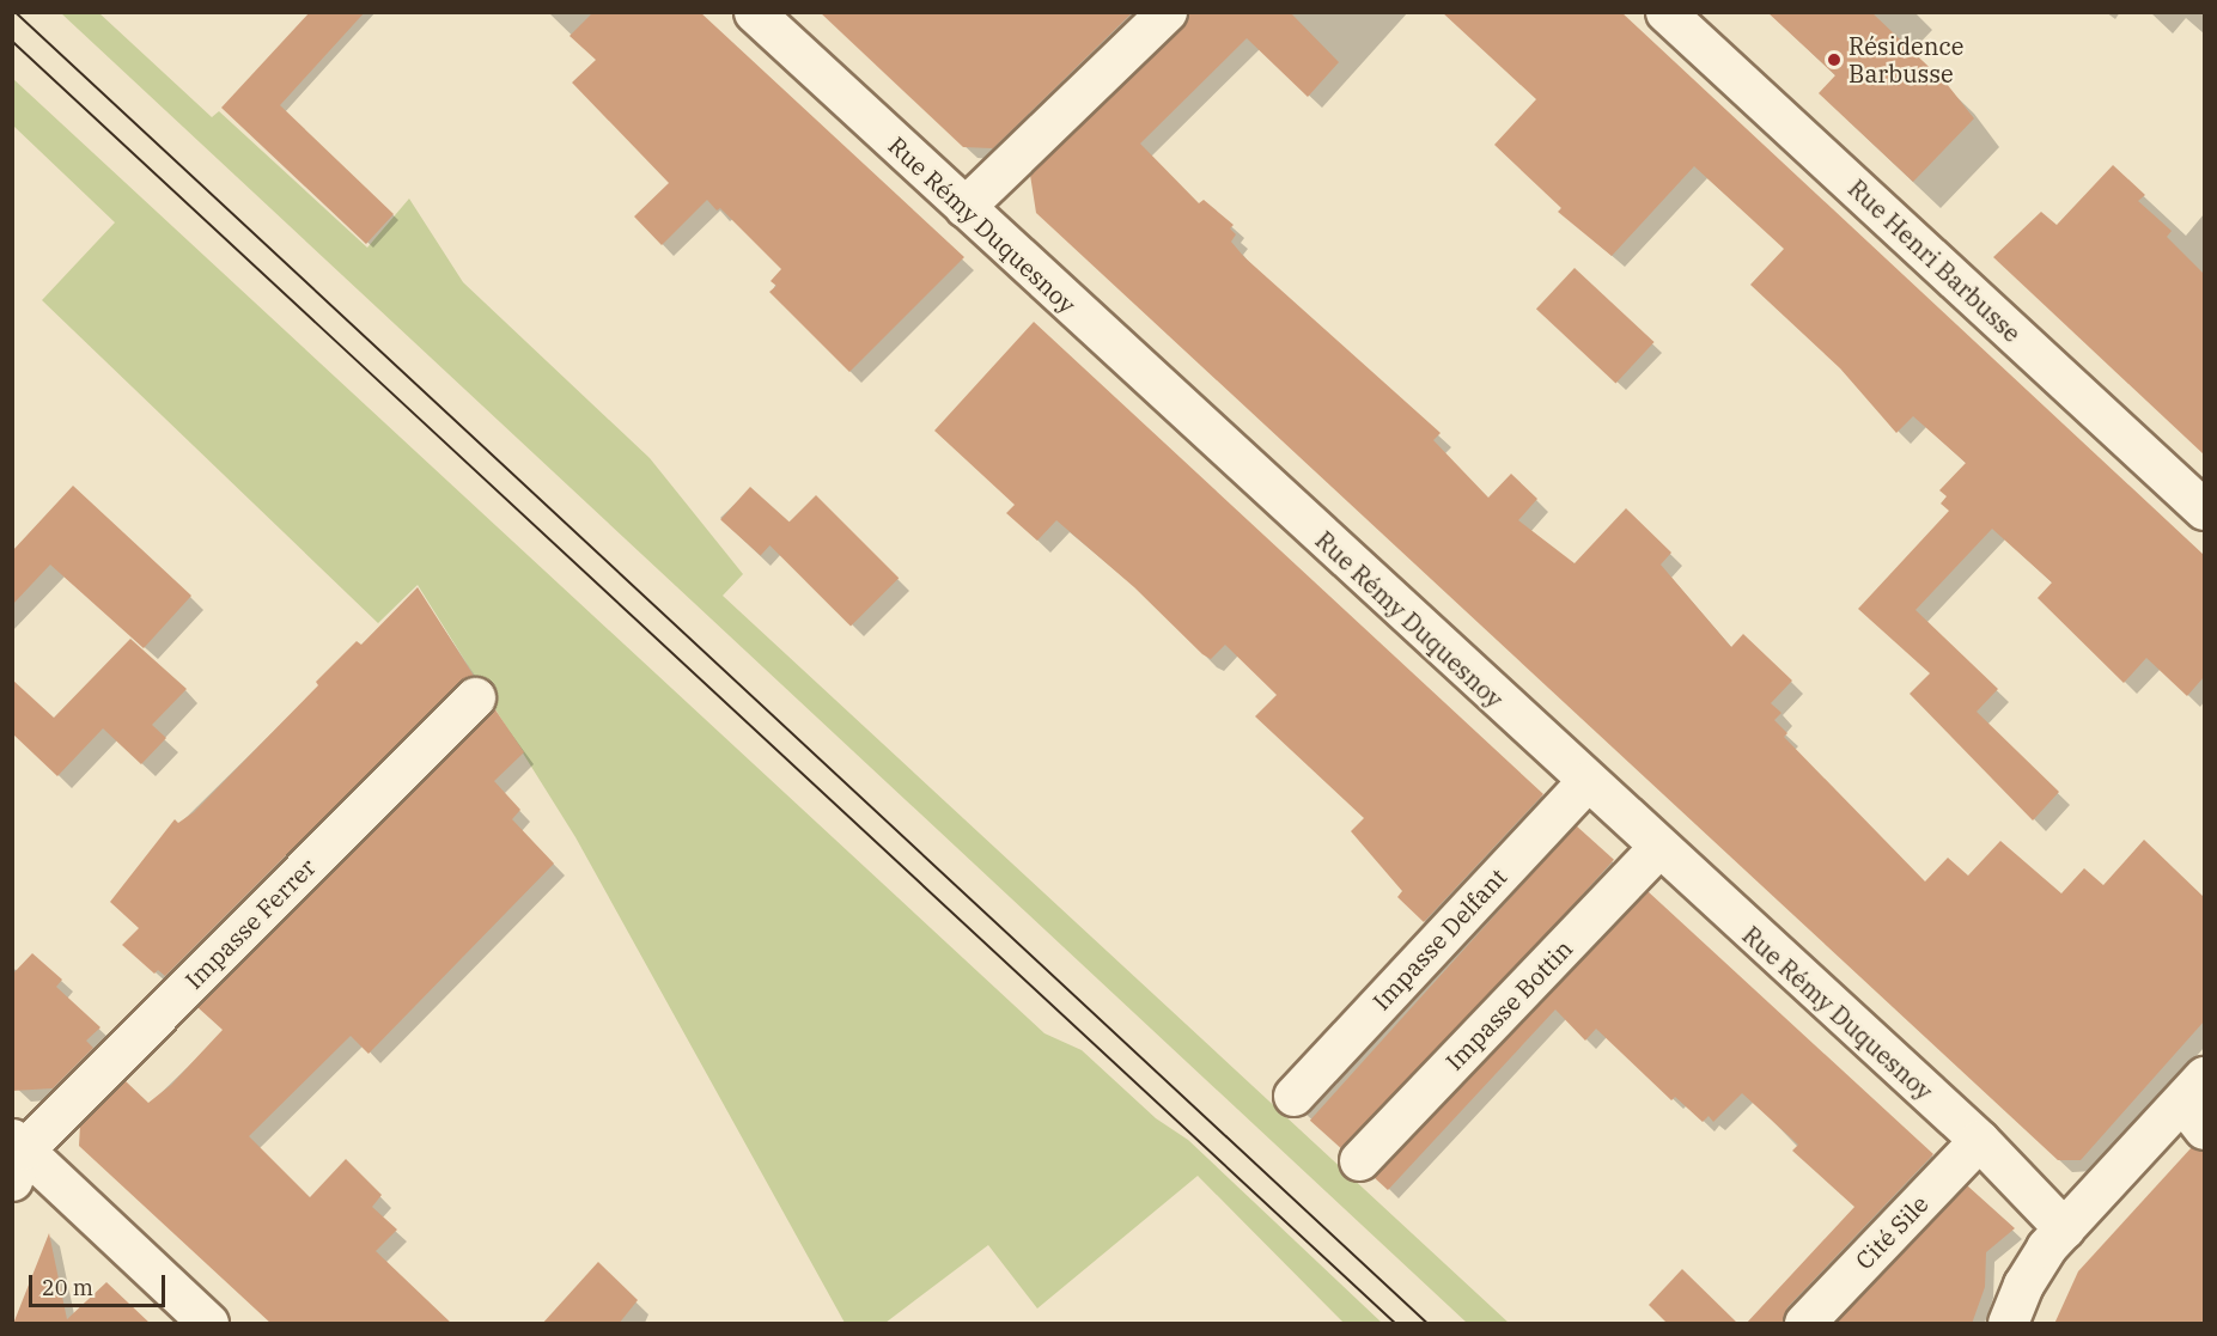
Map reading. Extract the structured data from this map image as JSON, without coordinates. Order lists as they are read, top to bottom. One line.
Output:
{"streets":{"street":["Rue Rémy Duquesnoy","Rue Henri Barbusse","Impasse Ferrer","Impasse Delfant","Impasse Bottin","Cité Sile"]},"crossings":[["Rue Rémy Duquesnoy","Impasse Delfant"],["Rue Rémy Duquesnoy","Impasse Bottin"],["Rue Rémy Duquesnoy","Cité Sile"]],"places":["Résidence Barbusse"],"scale_bar":"20 m"}
